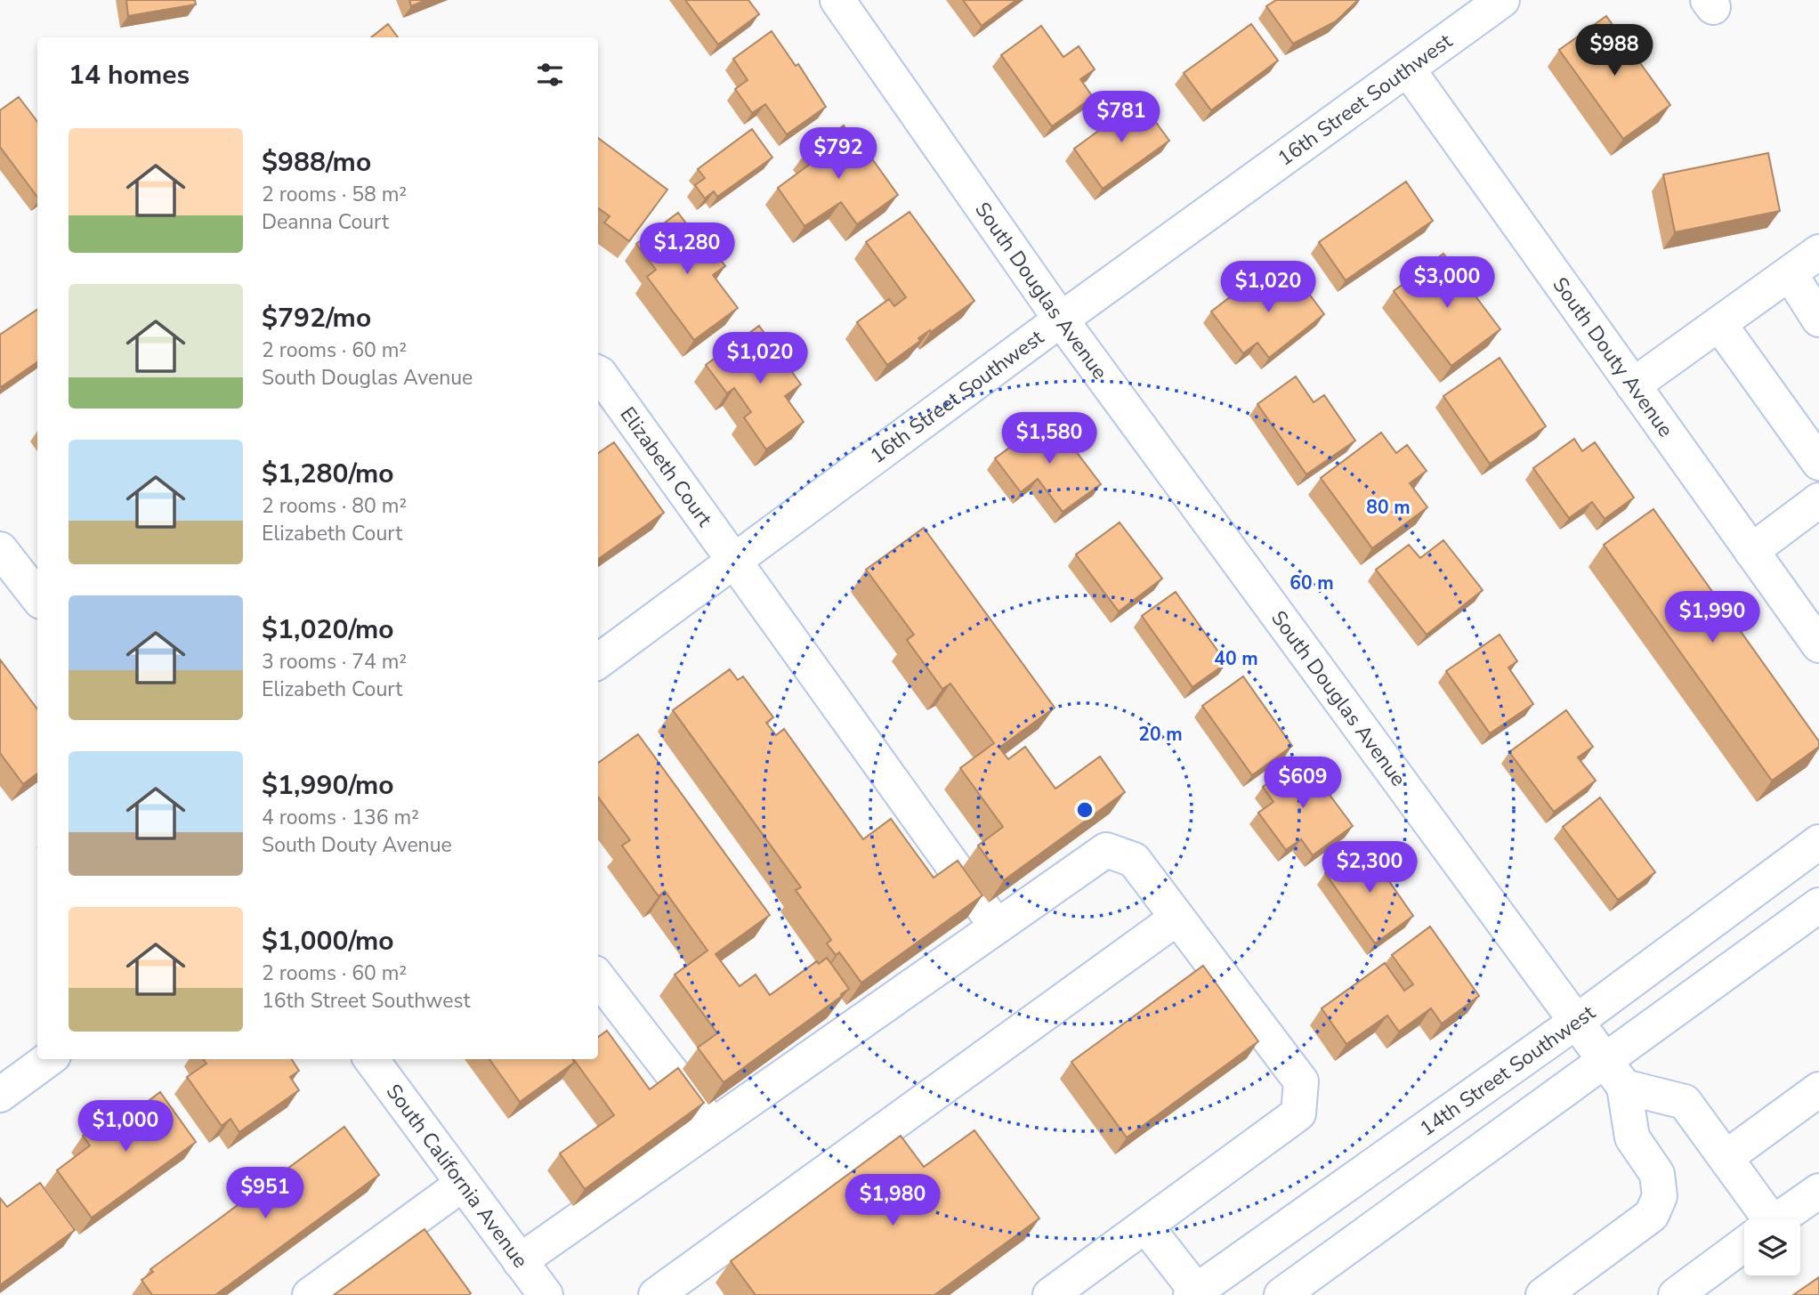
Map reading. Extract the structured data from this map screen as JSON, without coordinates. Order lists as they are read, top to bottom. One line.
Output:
{"streets":{"street":["16th Street Southwest","South Douglas Avenue","South Douty Avenue","Elizabeth Court","14th Street Southwest","South California Avenue"]},"crossings":[["16th Street Southwest","South Douglas Avenue"],["16th Street Southwest","South Douty Avenue"],["16th Street Southwest","Elizabeth Court"],["South Douglas Avenue","14th Street Southwest"]],"page":{"price":["$988","$781","$792","$1,280","$3,000","$1,020","$1,020","$1,580","$1,990","$609","$2,300","$1,000","$951","$1,980"],"heading":"14 homes","list":[{"name":"$988/mo","note":"2 rooms · 58 m² · Deanna Court"},{"name":"$792/mo","note":"2 rooms · 60 m² · South Douglas Avenue"},{"name":"$1,280/mo","note":"2 rooms · 80 m² · Elizabeth Court"},{"name":"$1,020/mo","note":"3 rooms · 74 m² · Elizabeth Court"},{"name":"$1,990/mo","note":"4 rooms · 136 m² · South Douty Avenue"},{"name":"$1,000/mo","note":"2 rooms · 60 m² · 16th Street Southwest"}]},"rings":["80 m","60 m","40 m","20 m"]}
